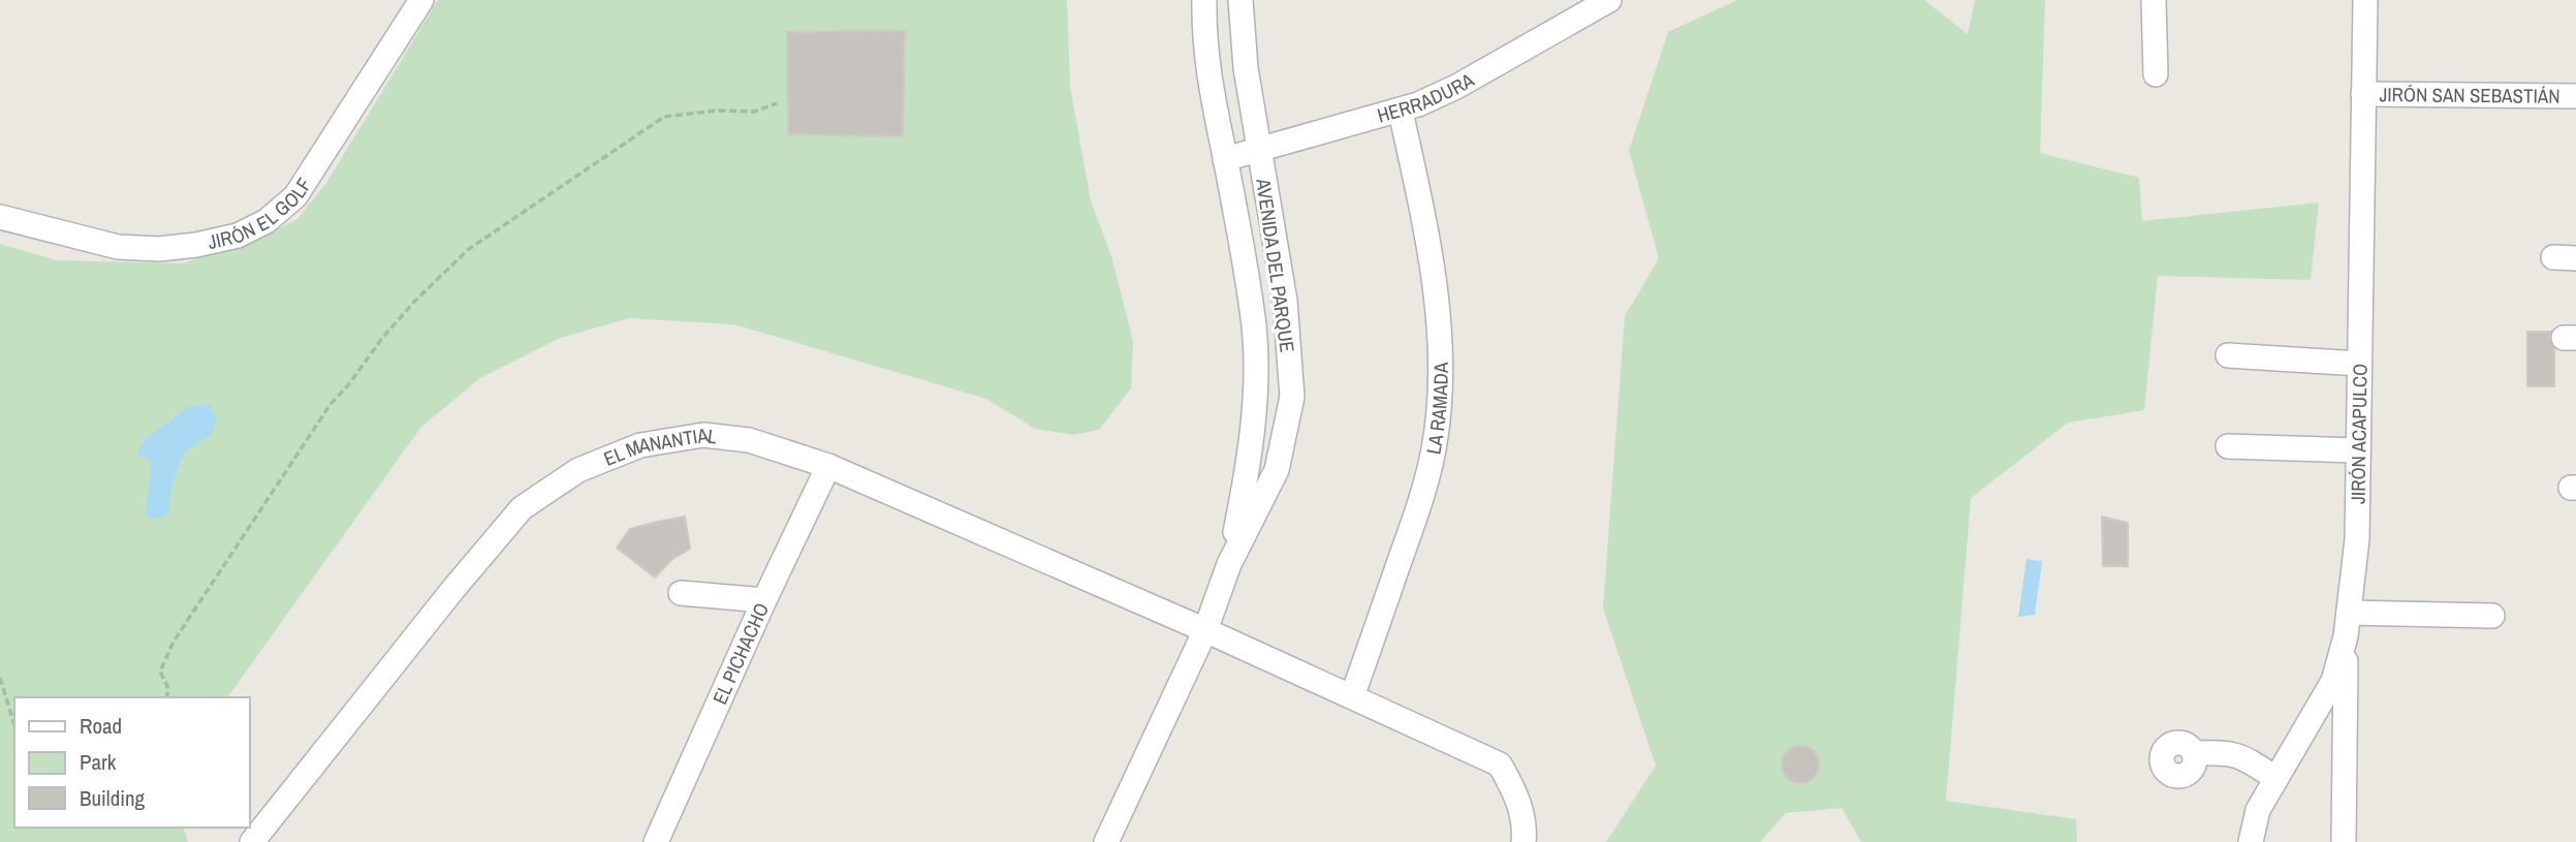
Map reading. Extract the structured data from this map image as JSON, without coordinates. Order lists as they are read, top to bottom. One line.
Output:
{"streets":{"street":["JIRÓN SAN SEBASTIÁN","HERRADURA","JIRÓN EL GOLF","AVENIDA DEL PARQUE","LA RAMADA","JIRÓN ACAPULCO","EL MANANTIAL","EL PICHACHO"]},"crossings":[["JIRÓN SAN SEBASTIÁN","JIRÓN ACAPULCO"],["HERRADURA","AVENIDA DEL PARQUE"],["HERRADURA","LA RAMADA"],["AVENIDA DEL PARQUE","EL MANANTIAL"],["LA RAMADA","EL MANANTIAL"],["EL MANANTIAL","EL PICHACHO"]],"legend":["Road","Park","Building"]}
